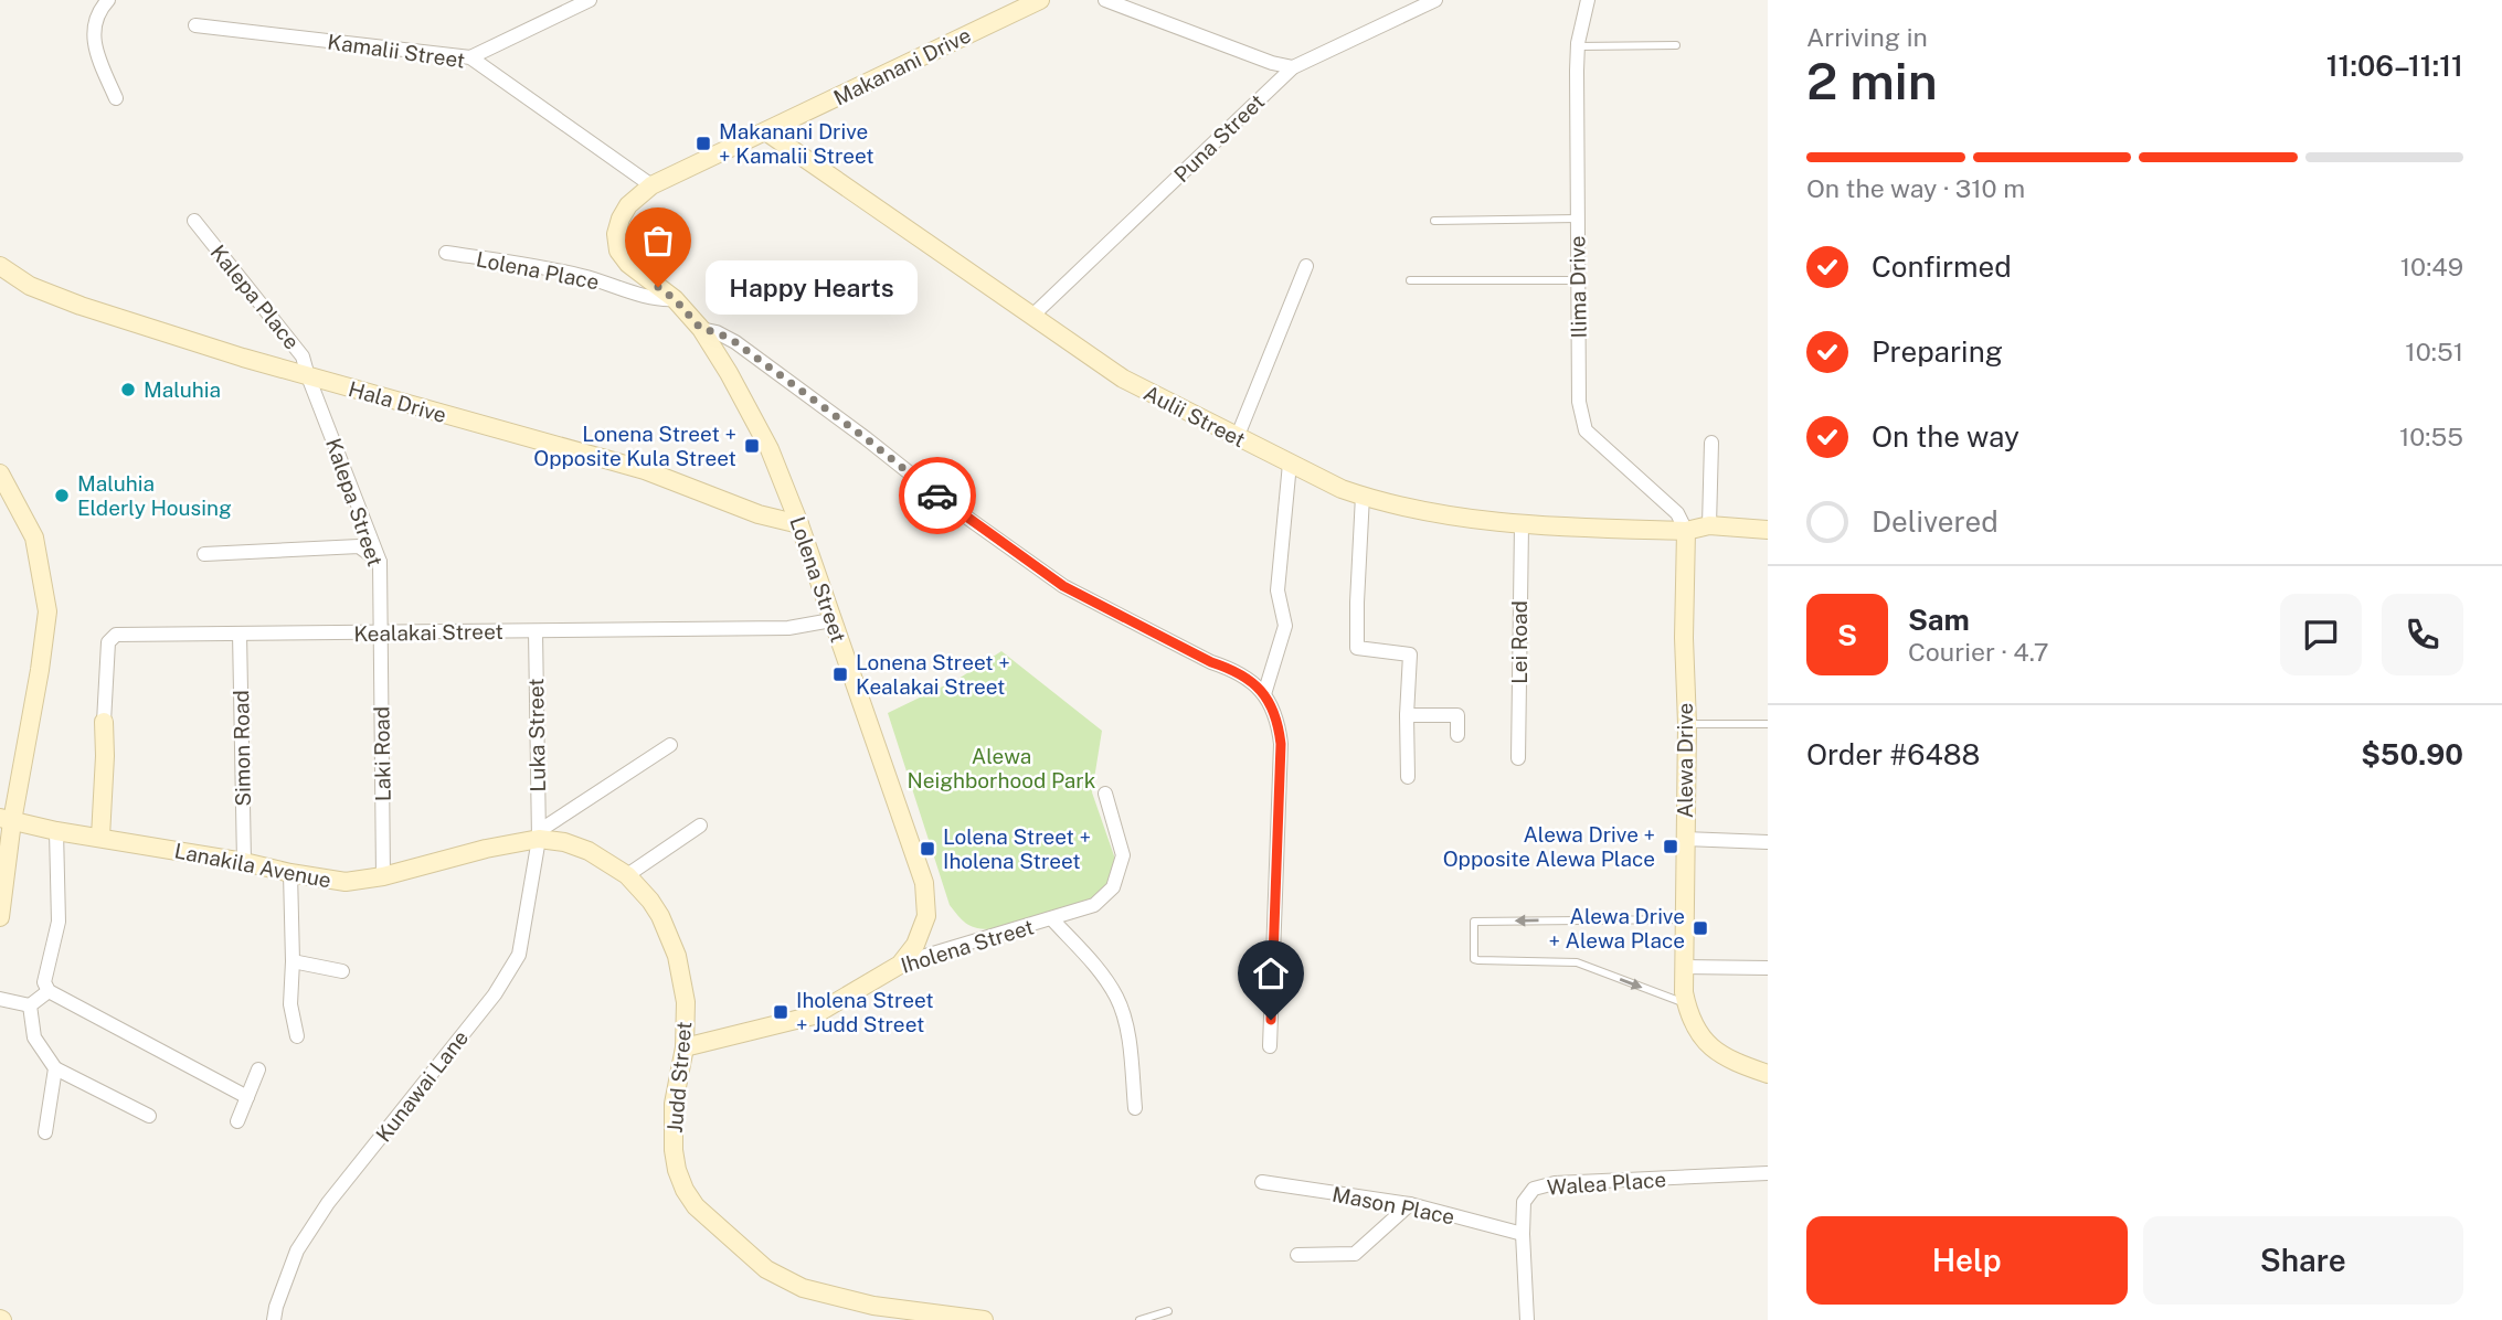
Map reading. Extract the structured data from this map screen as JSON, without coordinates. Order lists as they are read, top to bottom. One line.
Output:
{"streets":{"street":["Kamalii Street","Makanani Drive","Puna Street","Lolena Place","Ilima Drive","Kalepa Place","Hala Drive","Aulii Street","Kalepa Street","Lolena Street","Kealakai Street","Lei Road","Luka Street","Simon Road","Laki Road","Alewa Drive","Lanakila Avenue","Iholena Street","Judd Street","Kunawai Lane","Walea Place","Mason Place"]},"crossings":[["Kamalii Street","Makanani Drive"],["Makanani Drive","Lolena Place"],["Makanani Drive","Aulii Street"],["Makanani Drive","Lolena Street"],["Puna Street","Aulii Street"],["Lolena Place","Lolena Street"],["Ilima Drive","Aulii Street"],["Ilima Drive","Alewa Drive"],["Kalepa Place","Hala Drive"],["Kalepa Place","Kalepa Street"],["Hala Drive","Kalepa Street"],["Hala Drive","Lolena Street"],["Aulii Street","Lei Road"],["Aulii Street","Alewa Drive"],["Kalepa Street","Kealakai Street"],["Kalepa Street","Laki Road"],["Lolena Street","Kealakai Street"],["Lolena Street","Iholena Street"],["Kealakai Street","Luka Street"],["Kealakai Street","Simon Road"],["Kealakai Street","Laki Road"],["Luka Street","Lanakila Avenue"],["Luka Street","Judd Street"],["Luka Street","Kunawai Lane"],["Simon Road","Lanakila Avenue"],["Laki Road","Lanakila Avenue"],["Lanakila Avenue","Judd Street"],["Lanakila Avenue","Kunawai Lane"],["Iholena Street","Judd Street"],["Judd Street","Kunawai Lane"],["Walea Place","Mason Place"]],"parks":["Alewa Neighborhood Park"],"places":{"transit":["Makanani Drive + Kamalii Street","Lonena Street + Opposite Kula Street","Lonena Street + Kealakai Street","Alewa Drive + Opposite Alewa Place","Lolena Street + Iholena Street","Alewa Drive + Alewa Place","Iholena Street + Judd Street"],"other":["Happy Hearts","Maluhia","Maluhia Elderly Housing"]},"page":{"heading":["2 min","Arriving in","11:06–11:11"],"panel":["Sam","Courier · 4.7","Order #6488","$50.90"],"bar":"On the way · 310 m","list":[["Confirmed","10:49"],["Preparing","10:51"],["On the way","10:55"],"Delivered"],"bubble":"Happy Hearts","round":"S","buttons":["Help","Share"]}}
